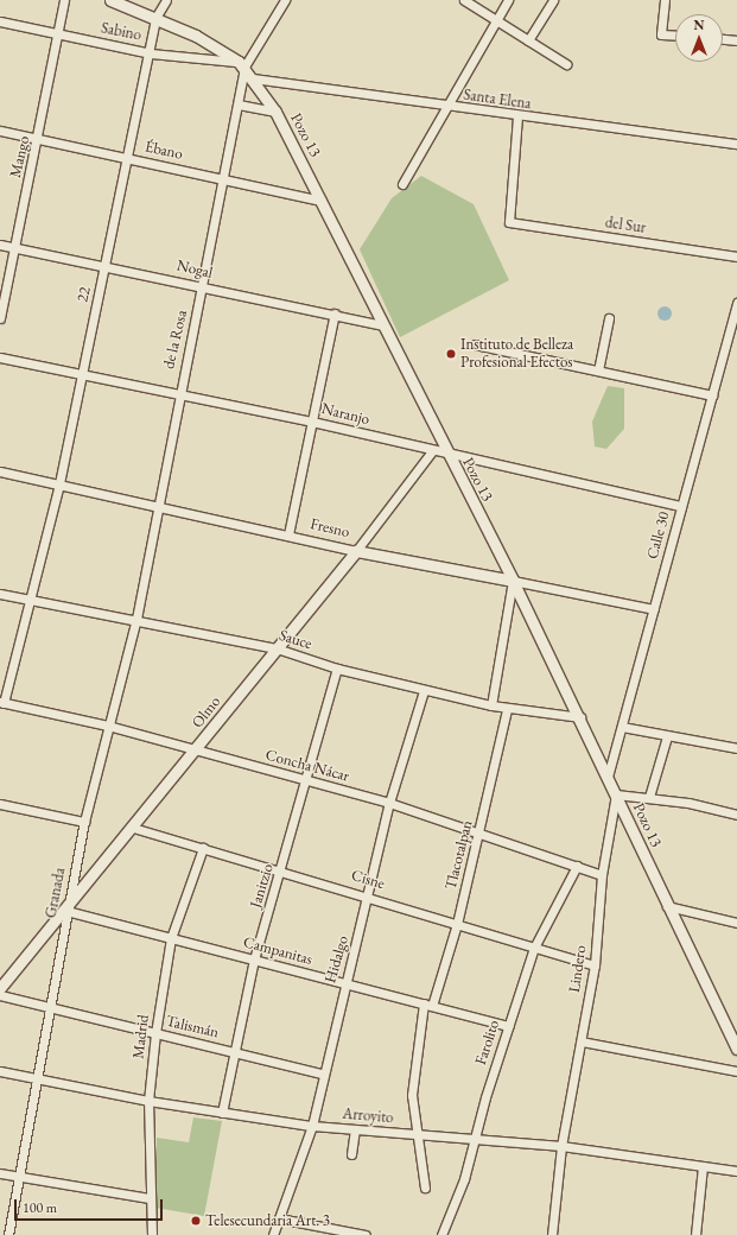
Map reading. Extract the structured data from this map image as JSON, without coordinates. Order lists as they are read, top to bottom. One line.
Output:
{"streets":{"main road":["Pozo 13","Fresno","Olmo"],"street":["Sabino","Santa Elena","Ébano","Mango","del Sur","Nogal","22","de la Rosa","Naranjo","Calle 30","Sauce","Concha Nácar","Tlacotalpan","Cisne","Janitzio","Granada","Campanitas","Hidalgo","Lindero","Talismán","Madrid","Farolito","Arroyito"]},"crossings":[["Sabino","Pozo 13"],["Sabino","Mango"],["Sabino","22"],["Sabino","de la Rosa"],["Santa Elena","Pozo 13"],["Santa Elena","del Sur"],["Pozo 13","Ébano"],["Pozo 13","Nogal"],["Pozo 13","22"],["Pozo 13","de la Rosa"],["Pozo 13","Naranjo"],["Pozo 13","Fresno"],["Pozo 13","Calle 30"],["Pozo 13","Sauce"],["Pozo 13","Lindero"],["Ébano","Mango"],["Ébano","22"],["Ébano","de la Rosa"],["Mango","Nogal"],["Nogal","22"],["Nogal","de la Rosa"],["22","Naranjo"],["22","Fresno"],["22","Sauce"],["22","Concha Nácar"],["de la Rosa","Naranjo"],["de la Rosa","Fresno"],["de la Rosa","Sauce"],["de la Rosa","Granada"],["Naranjo","Calle 30"],["Naranjo","Olmo"],["Fresno","Calle 30"],["Fresno","Olmo"],["Sauce","Olmo"],["Sauce","Tlacotalpan"],["Sauce","Janitzio"],["Sauce","Granada"],["Sauce","Hidalgo"],["Olmo","Concha Nácar"],["Olmo","Cisne"],["Olmo","Granada"],["Olmo","Campanitas"],["Concha Nácar","Tlacotalpan"],["Concha Nácar","Janitzio"],["Concha Nácar","Granada"],["Concha Nácar","Hidalgo"],["Concha Nácar","Lindero"],["Concha Nácar","Farolito"],["Tlacotalpan","Cisne"],["Tlacotalpan","Campanitas"],["Tlacotalpan","Arroyito"],["Cisne","Janitzio"],["Cisne","Hidalgo"],["Cisne","Lindero"],["Cisne","Madrid"],["Cisne","Farolito"],["Janitzio","Campanitas"],["Janitzio","Talismán"],["Janitzio","Arroyito"],["Granada","Campanitas"],["Granada","Talismán"],["Granada","Arroyito"],["Campanitas","Hidalgo"],["Campanitas","Madrid"],["Campanitas","Farolito"],["Hidalgo","Talismán"],["Hidalgo","Arroyito"],["Lindero","Arroyito"],["Talismán","Madrid"],["Madrid","Arroyito"],["Farolito","Arroyito"]],"places":["Instituto de Belleza Profesional Efectos","Telesecundaria Art. 3"],"scale_bar":"100 m","north":"top"}
